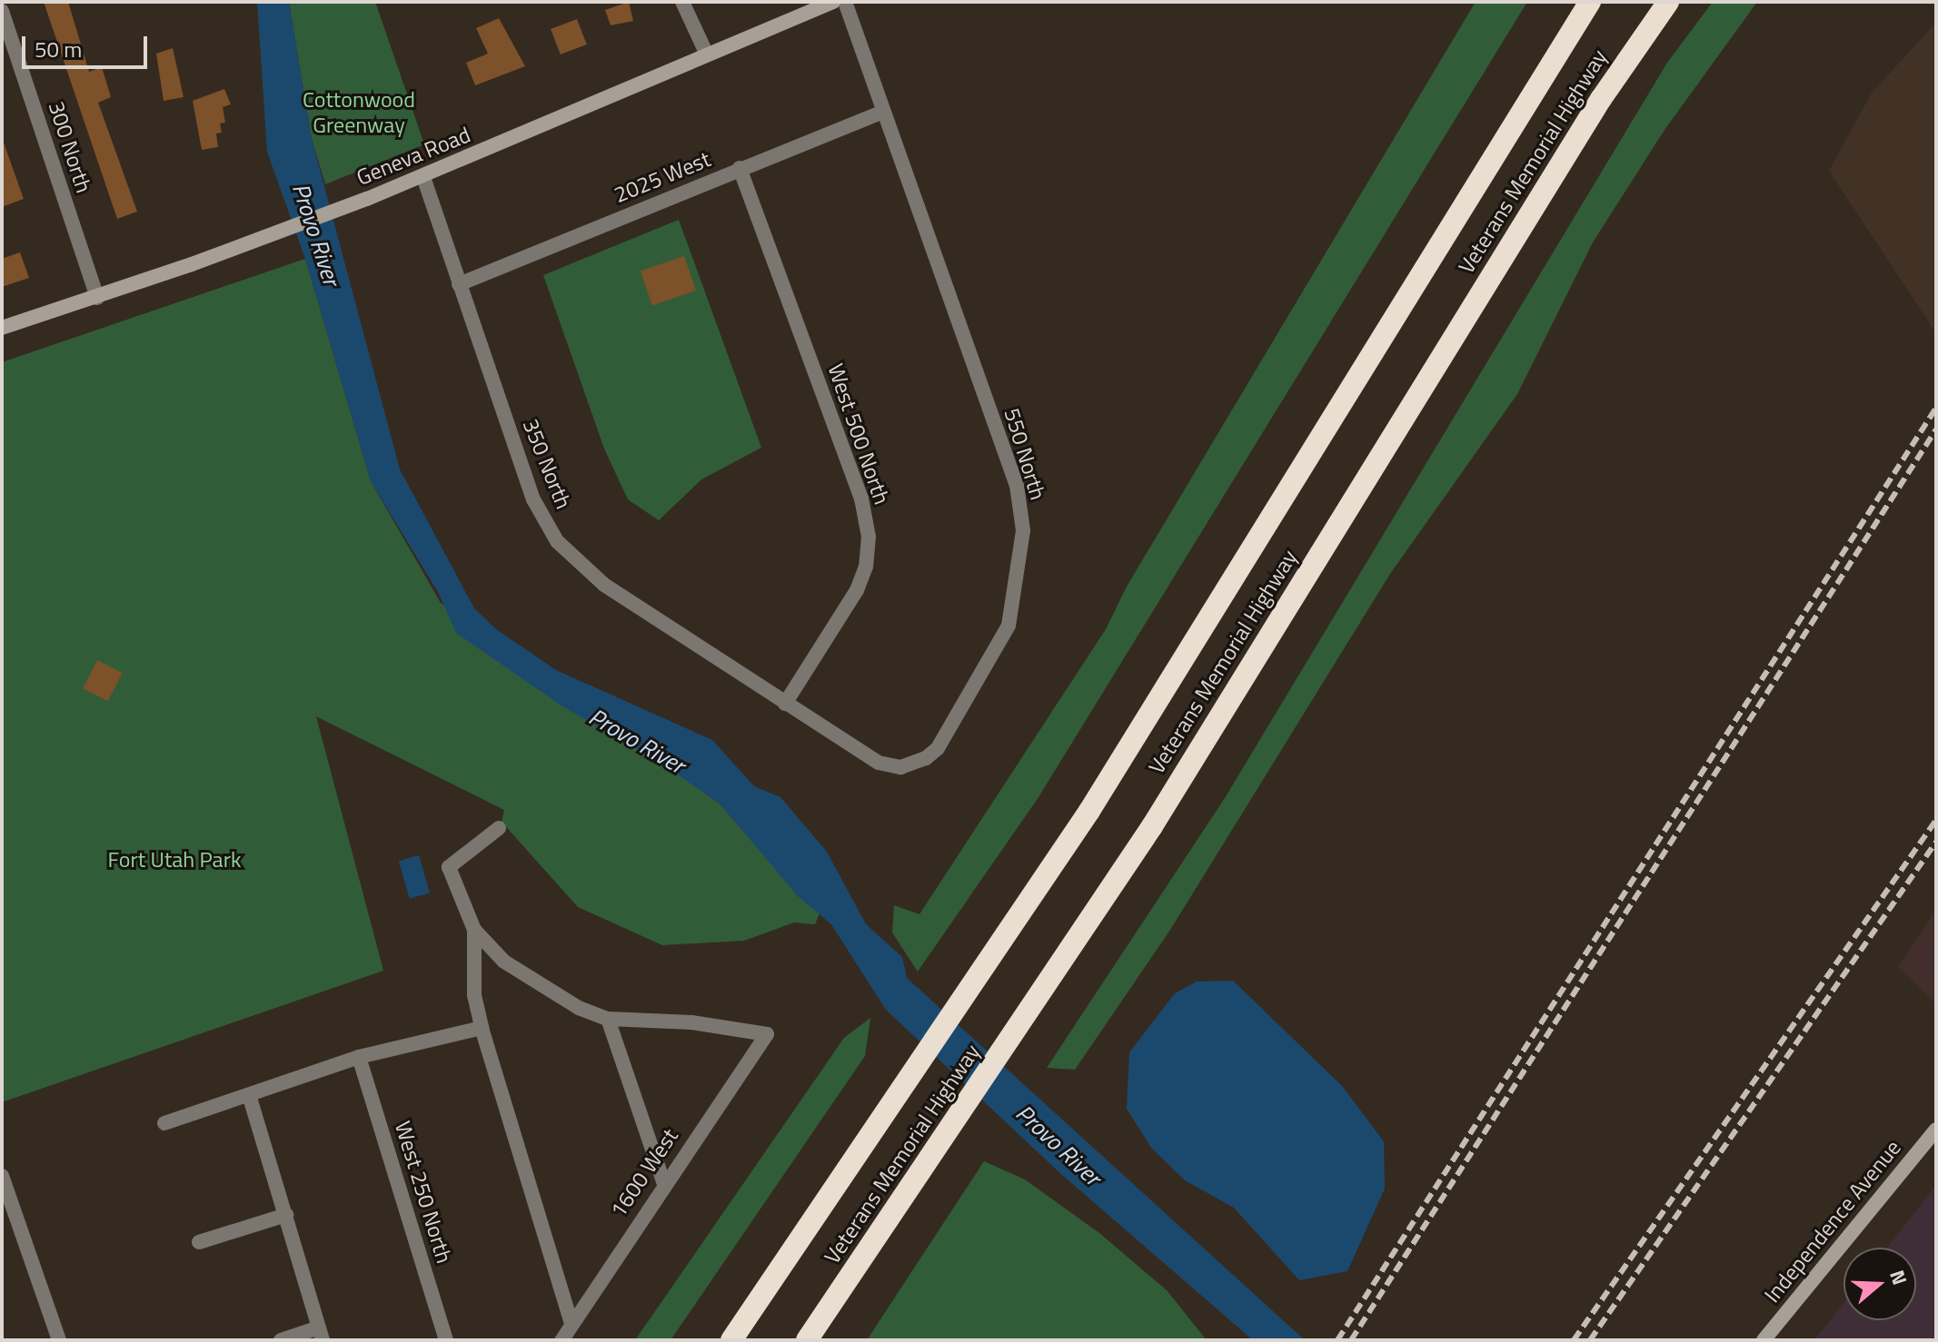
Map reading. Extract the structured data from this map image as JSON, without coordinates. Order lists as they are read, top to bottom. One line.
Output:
{"streets":{"highway":["Veterans Memorial Highway"],"main road":["Geneva Road","Independence Avenue"],"street":["300 North","2025 West","West 500 North","550 North","350 North","1600 West","West 250 North"]},"crossings":[["300 North","Geneva Road"],["Geneva Road","350 North"],["2025 West","West 500 North"],["2025 West","550 North"],["2025 West","350 North"],["West 500 North","550 North"],["West 500 North","350 North"],["550 North","350 North"]],"water":["Provo River"],"parks":["Cottonwood Greenway","Fort Utah Park"],"scale_bar":"50 m","north":"right"}
